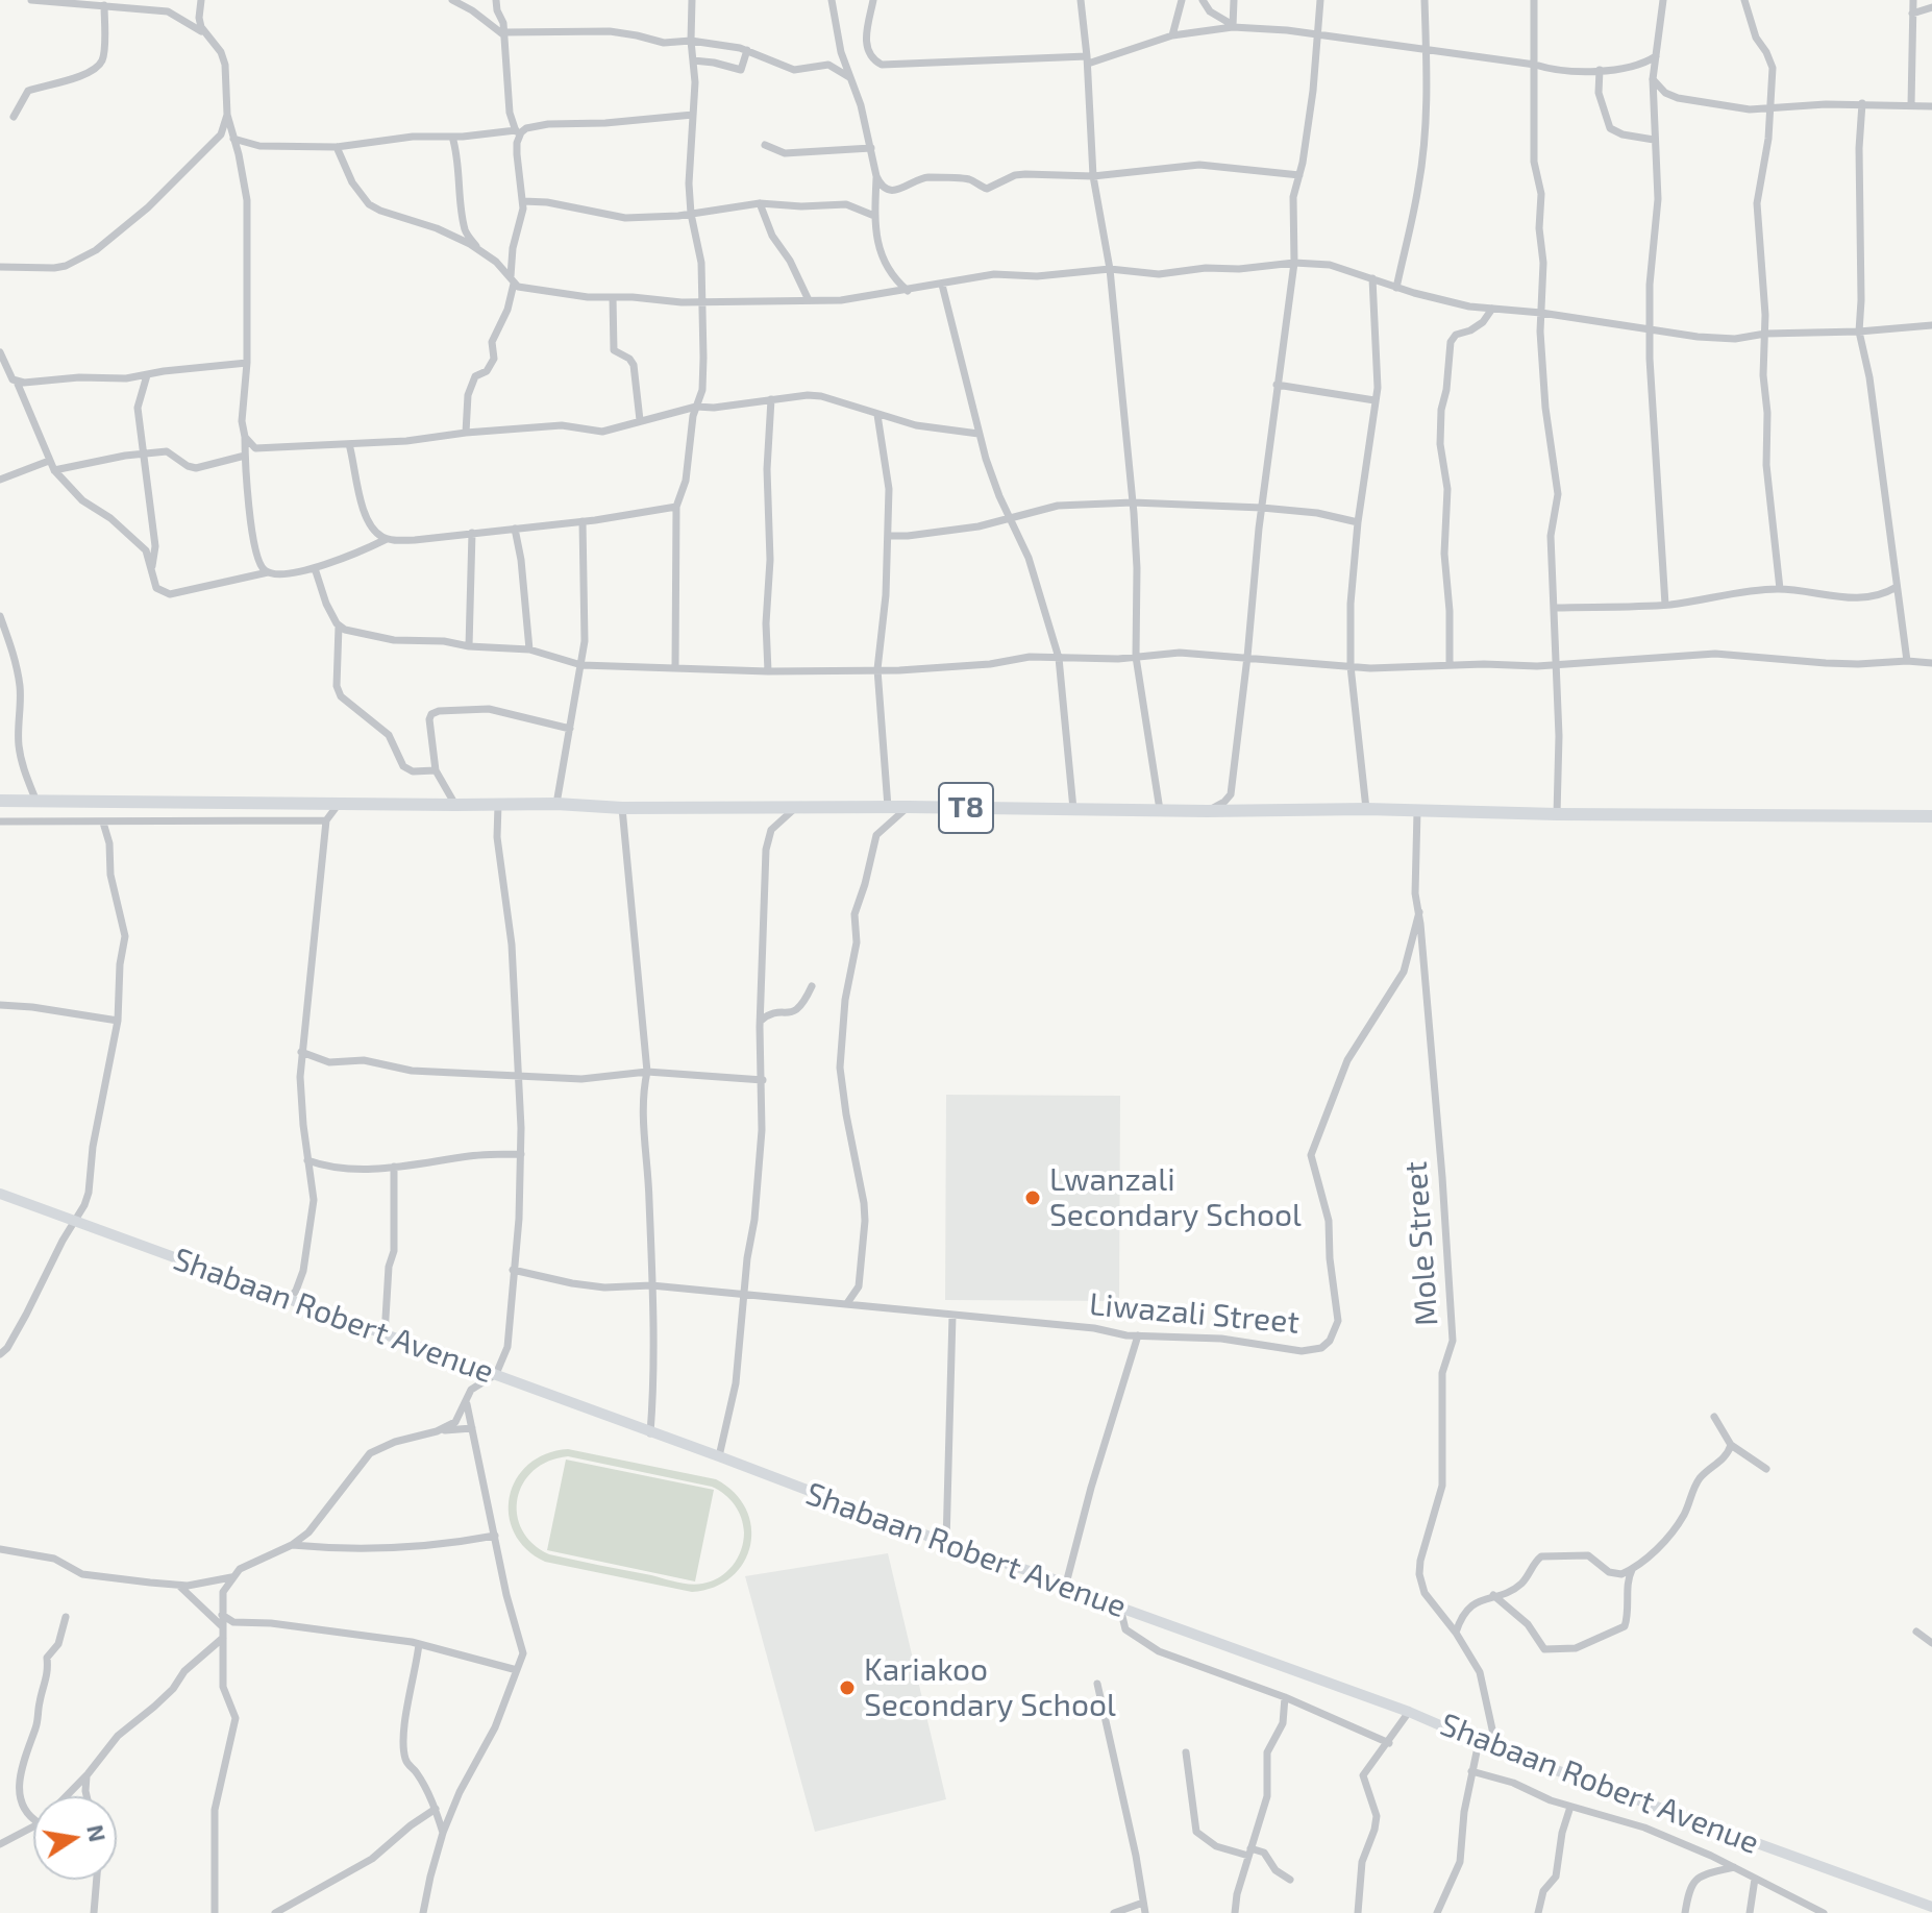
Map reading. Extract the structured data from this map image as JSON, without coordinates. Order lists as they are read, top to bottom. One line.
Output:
{"streets":{"highway":["T8"],"street":["Mole Street","Liwazali Street","Shabaan Robert Avenue"]},"crossings":[["T8","Mole Street"],["Mole Street","Liwazali Street"],["Mole Street","Shabaan Robert Avenue"]],"places":["Lwanzali Secondary School","Kariakoo Secondary School"],"north":"right"}
